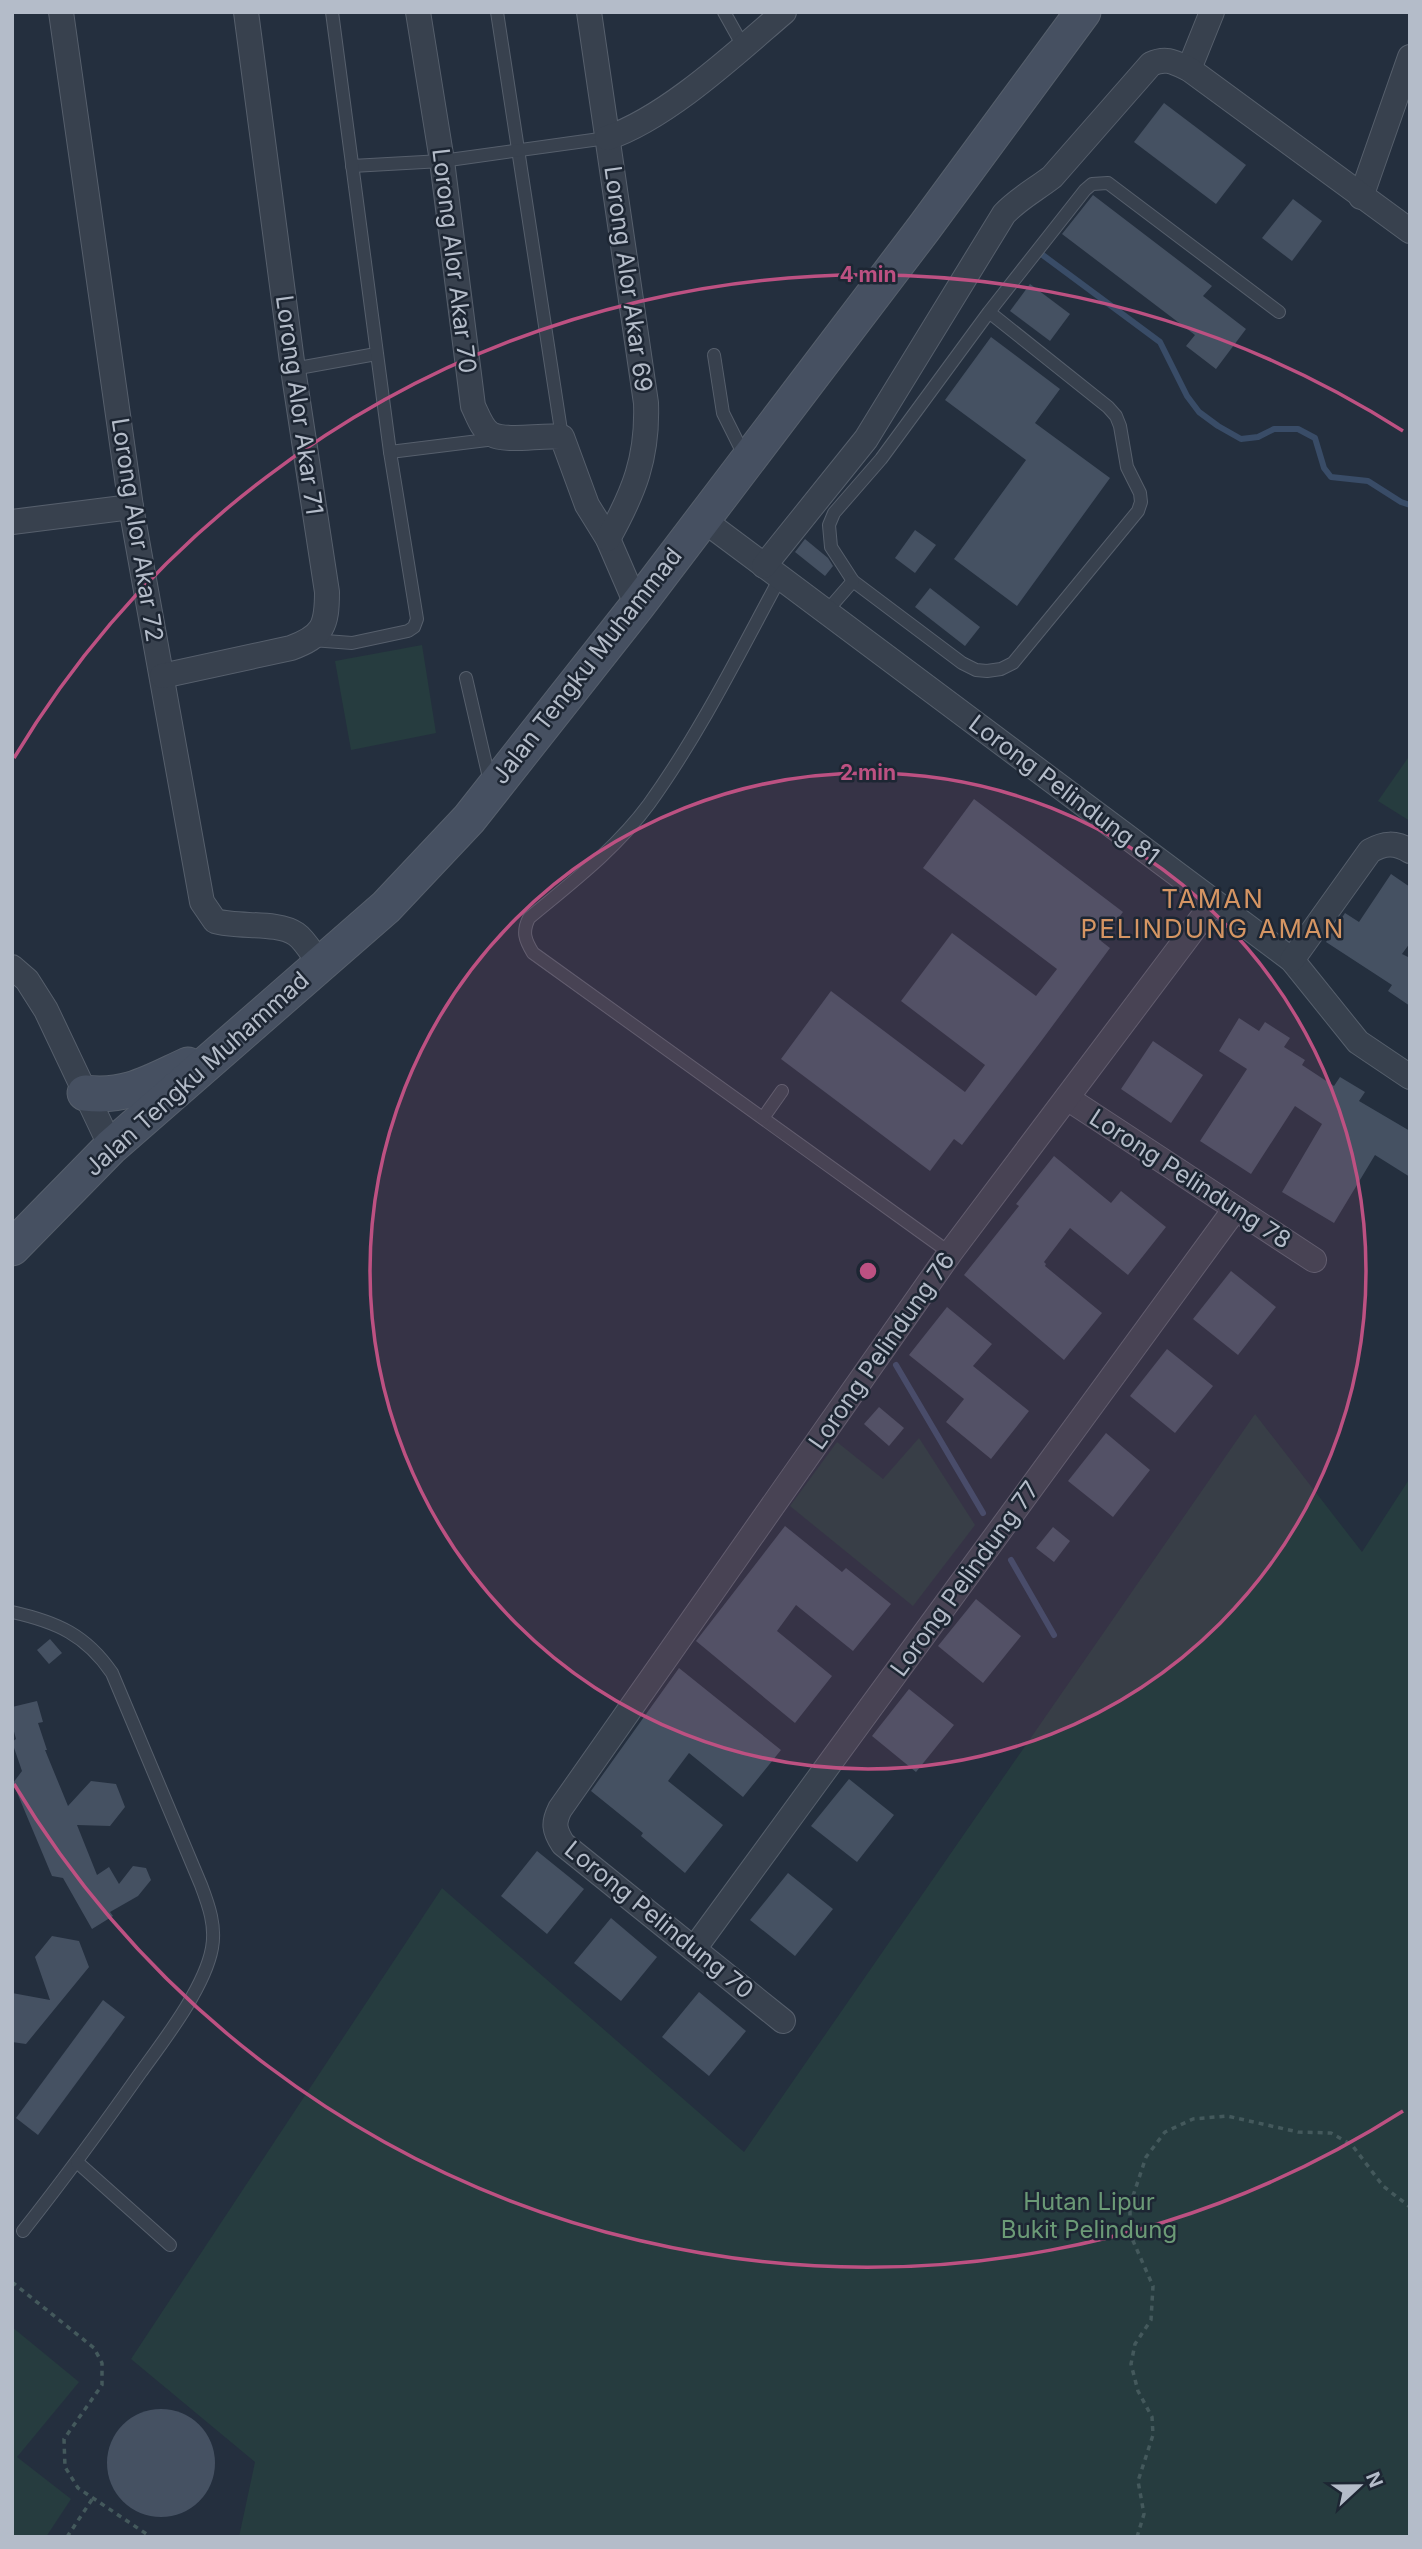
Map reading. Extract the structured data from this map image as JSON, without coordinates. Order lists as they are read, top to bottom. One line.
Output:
{"streets":{"main road":["Jalan Tengku Muhammad"],"street":["Lorong Alor Akar 70","Lorong Alor Akar 69","Lorong Alor Akar 71","Lorong Alor Akar 72","Lorong Pelindung 81","Lorong Pelindung 78","Lorong Pelindung 76","Lorong Pelindung 77","Lorong Pelindung 70"]},"crossings":[["Lorong Alor Akar 72","Jalan Tengku Muhammad"],["Jalan Tengku Muhammad","Lorong Pelindung 81"],["Lorong Pelindung 81","Lorong Pelindung 76"],["Lorong Pelindung 78","Lorong Pelindung 76"],["Lorong Pelindung 78","Lorong Pelindung 77"],["Lorong Pelindung 76","Lorong Pelindung 70"],["Lorong Pelindung 77","Lorong Pelindung 70"]],"districts":["TAMAN PELINDUNG AMAN"],"parks":["Hutan Lipur Bukit Pelindung"],"north":"right","rings":["4 min","2 min"]}
